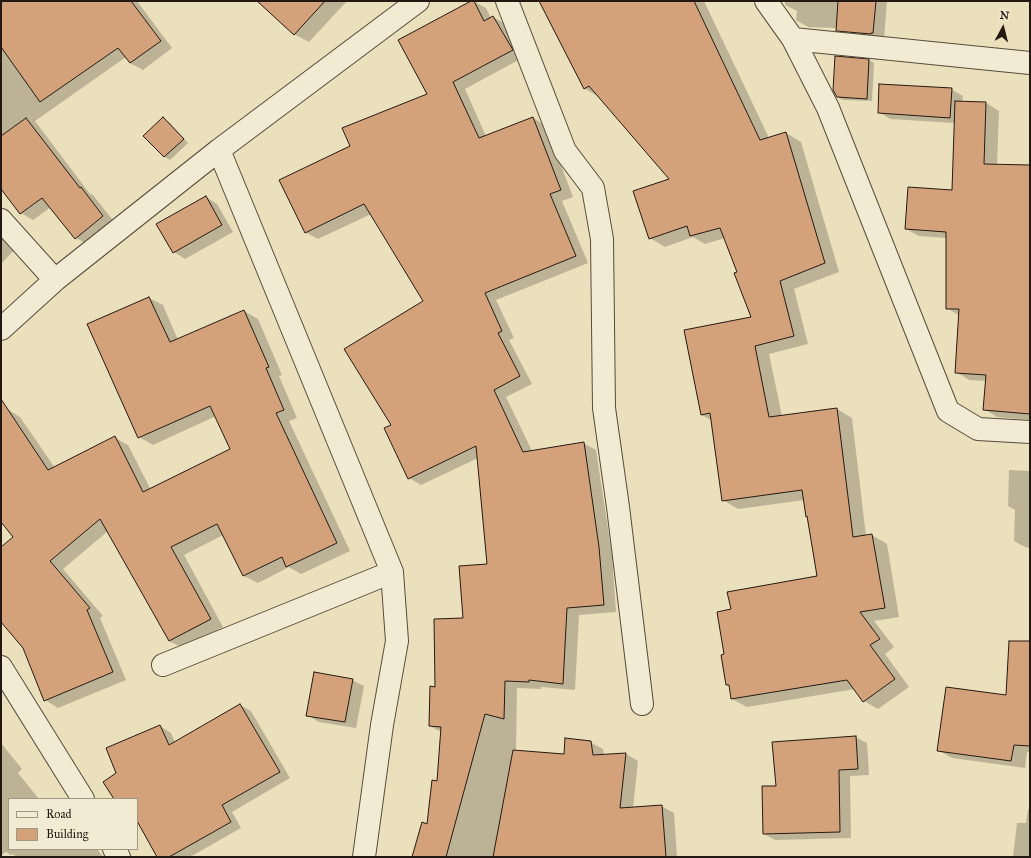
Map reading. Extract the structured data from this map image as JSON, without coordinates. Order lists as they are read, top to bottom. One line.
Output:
{"legend":["Road","Building"],"north":"top"}
